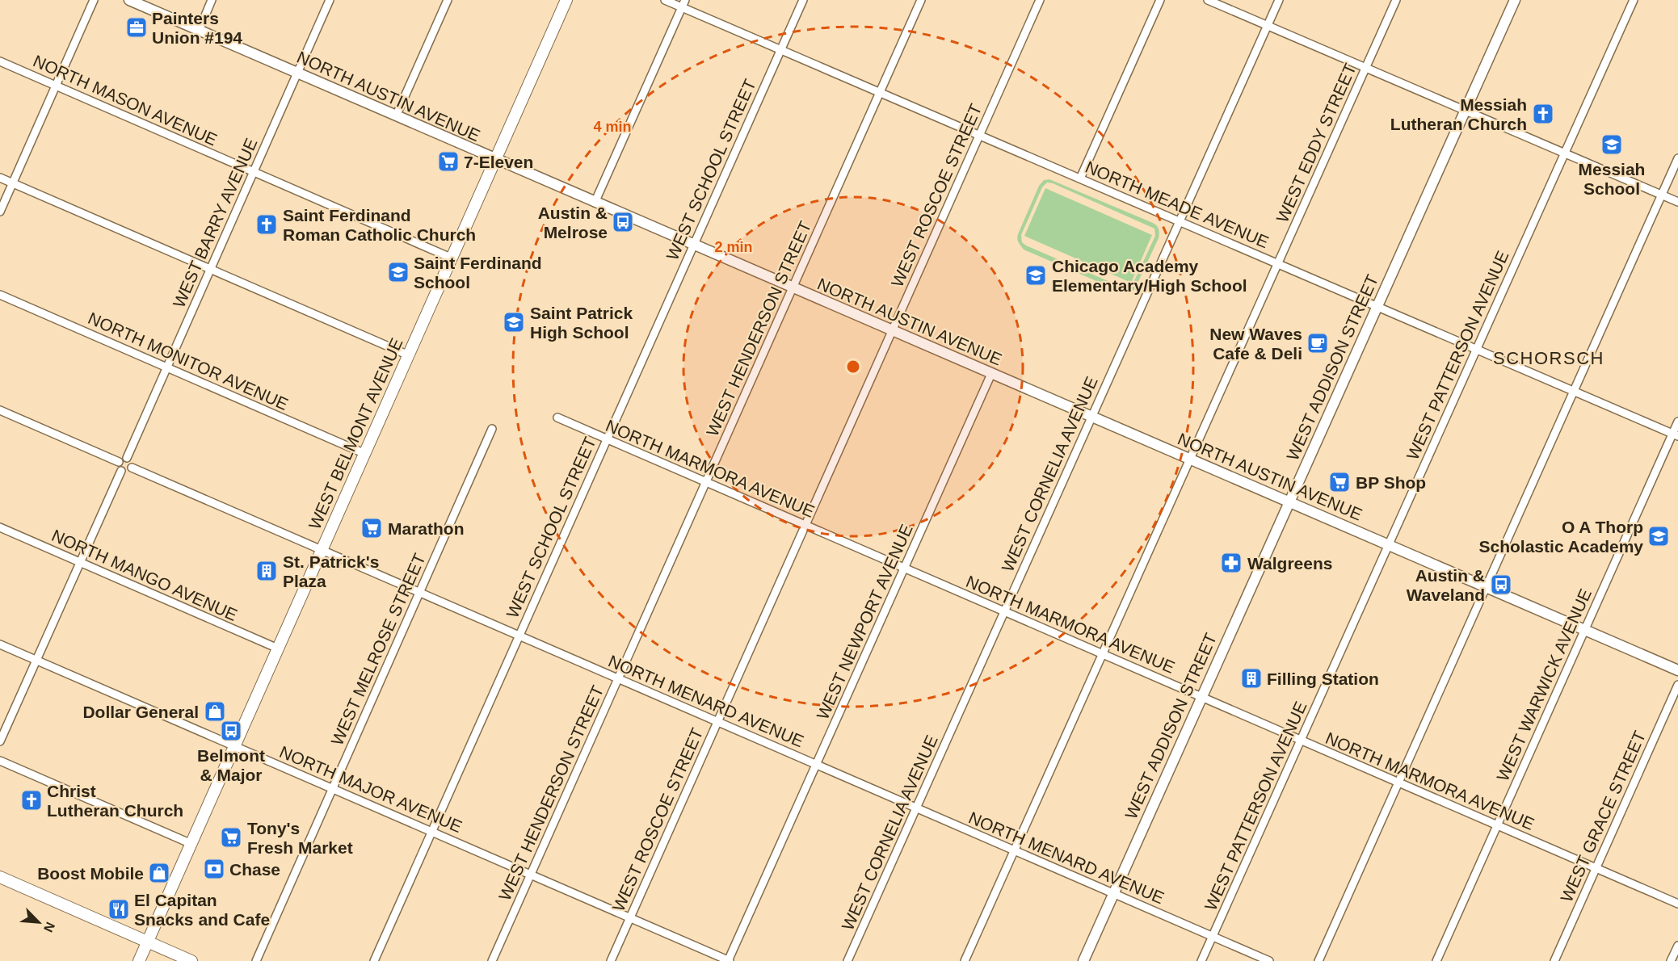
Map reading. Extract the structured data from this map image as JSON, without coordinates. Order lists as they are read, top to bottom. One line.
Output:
{"streets":{"main road":["WEST BELMONT AVENUE"],"street":["NORTH AUSTIN AVENUE","NORTH MASON AVENUE","WEST EDDY STREET","WEST SCHOOL STREET","WEST ROSCOE STREET","NORTH MEADE AVENUE","WEST BARRY AVENUE","WEST HENDERSON STREET","WEST PATTERSON AVENUE","NORTH MONITOR AVENUE","WEST ADDISON STREET","NORTH MARMORA AVENUE","WEST CORNELIA AVENUE","NORTH MANGO AVENUE","WEST NEWPORT AVENUE","WEST MELROSE STREET","WEST WARWICK AVENUE","NORTH MENARD AVENUE","NORTH MAJOR AVENUE","WEST GRACE STREET"]},"crossings":[["NORTH AUSTIN AVENUE","WEST EDDY STREET"],["NORTH AUSTIN AVENUE","WEST SCHOOL STREET"],["NORTH AUSTIN AVENUE","WEST ROSCOE STREET"],["NORTH AUSTIN AVENUE","WEST BARRY AVENUE"],["NORTH AUSTIN AVENUE","WEST HENDERSON STREET"],["NORTH AUSTIN AVENUE","WEST PATTERSON AVENUE"],["NORTH AUSTIN AVENUE","WEST ADDISON STREET"],["NORTH AUSTIN AVENUE","WEST BELMONT AVENUE"],["NORTH AUSTIN AVENUE","WEST CORNELIA AVENUE"],["NORTH AUSTIN AVENUE","WEST NEWPORT AVENUE"],["NORTH AUSTIN AVENUE","WEST WARWICK AVENUE"],["NORTH MASON AVENUE","WEST BARRY AVENUE"],["NORTH MASON AVENUE","WEST BELMONT AVENUE"],["WEST EDDY STREET","NORTH MEADE AVENUE"],["WEST EDDY STREET","NORTH MARMORA AVENUE"],["WEST EDDY STREET","NORTH MENARD AVENUE"],["WEST SCHOOL STREET","NORTH MEADE AVENUE"],["WEST SCHOOL STREET","NORTH MARMORA AVENUE"],["WEST SCHOOL STREET","NORTH MENARD AVENUE"],["WEST SCHOOL STREET","NORTH MAJOR AVENUE"],["WEST ROSCOE STREET","NORTH MEADE AVENUE"],["WEST ROSCOE STREET","NORTH MARMORA AVENUE"],["WEST ROSCOE STREET","NORTH MENARD AVENUE"],["WEST ROSCOE STREET","NORTH MAJOR AVENUE"],["NORTH MEADE AVENUE","WEST HENDERSON STREET"],["NORTH MEADE AVENUE","WEST PATTERSON AVENUE"],["NORTH MEADE AVENUE","WEST ADDISON STREET"],["NORTH MEADE AVENUE","WEST CORNELIA AVENUE"],["NORTH MEADE AVENUE","WEST WARWICK AVENUE"],["WEST BARRY AVENUE","NORTH MONITOR AVENUE"],["WEST BARRY AVENUE","NORTH MENARD AVENUE"],["WEST HENDERSON STREET","NORTH MARMORA AVENUE"],["WEST HENDERSON STREET","NORTH MENARD AVENUE"],["WEST HENDERSON STREET","NORTH MAJOR AVENUE"],["WEST PATTERSON AVENUE","NORTH MARMORA AVENUE"],["WEST PATTERSON AVENUE","NORTH MENARD AVENUE"],["NORTH MONITOR AVENUE","WEST BELMONT AVENUE"],["WEST ADDISON STREET","NORTH MARMORA AVENUE"],["WEST ADDISON STREET","NORTH MENARD AVENUE"],["WEST BELMONT AVENUE","NORTH MANGO AVENUE"],["WEST BELMONT AVENUE","NORTH MENARD AVENUE"],["WEST BELMONT AVENUE","NORTH MAJOR AVENUE"],["NORTH MARMORA AVENUE","WEST CORNELIA AVENUE"],["NORTH MARMORA AVENUE","WEST NEWPORT AVENUE"],["NORTH MARMORA AVENUE","WEST WARWICK AVENUE"],["NORTH MARMORA AVENUE","WEST GRACE STREET"],["WEST CORNELIA AVENUE","NORTH MENARD AVENUE"],["WEST NEWPORT AVENUE","NORTH MENARD AVENUE"],["WEST NEWPORT AVENUE","NORTH MAJOR AVENUE"],["WEST MELROSE STREET","NORTH MENARD AVENUE"],["WEST MELROSE STREET","NORTH MAJOR AVENUE"]],"districts":["SCHORSCH"],"places":{"office":["Painters Union #194"],"church":["Messiah Lutheran Church","Saint Ferdinand Roman Catholic Church","Christ Lutheran Church"],"school or university":["Messiah School","Saint Ferdinand School","Chicago Academy Elementary/High School","Saint Patrick High School","O A Thorp Scholastic Academy"],"supermarket":["7-Eleven","BP Shop","Marathon","Tony's Fresh Market"],"bus stop":["Austin & Melrose","Austin & Waveland","Belmont & Major"],"cafe":["New Waves Cafe & Deli"],"pharmacy":["Walgreens"],"building":["St. Patrick's Plaza","Filling Station"],"shop":["Dollar General","Boost Mobile"],"bank":["Chase"],"restaurant":["El Capitan Snacks and Cafe"]},"north":"bottom right","rings":["4 min","2 min"]}
